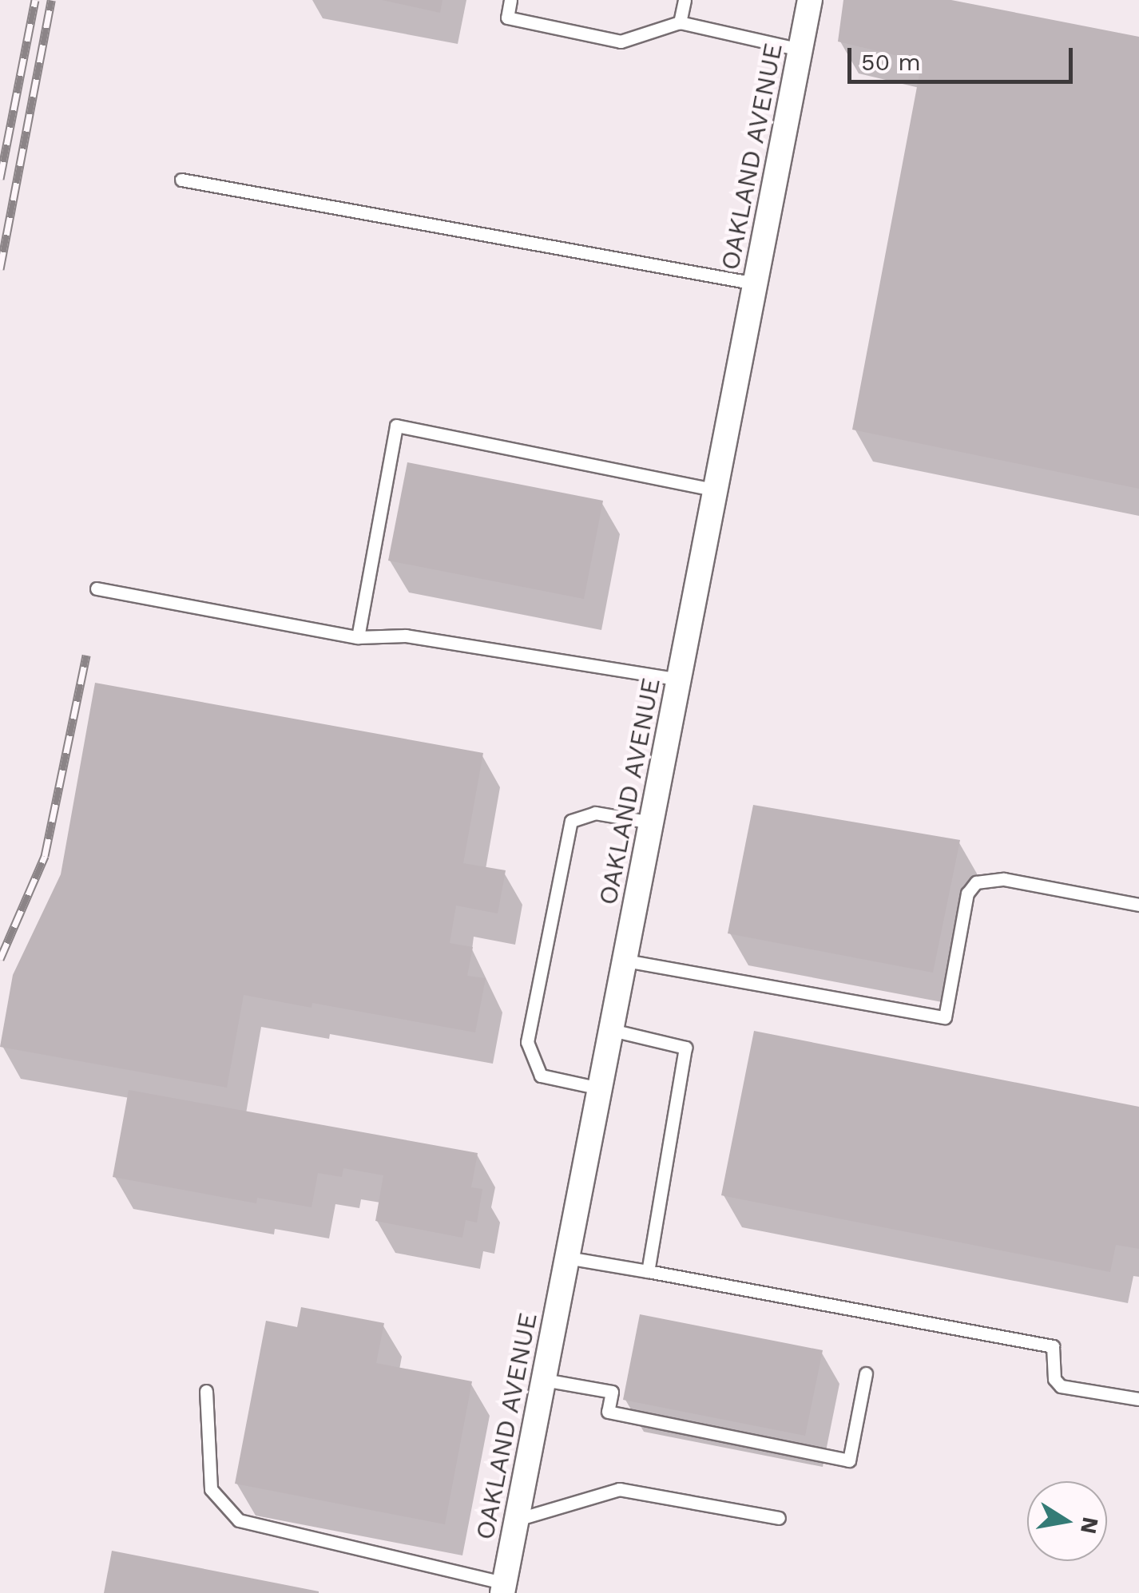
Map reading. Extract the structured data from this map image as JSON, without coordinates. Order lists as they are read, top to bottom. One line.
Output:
{"streets":{"street":["OAKLAND AVENUE"]},"scale_bar":"50 m","north":"right"}
